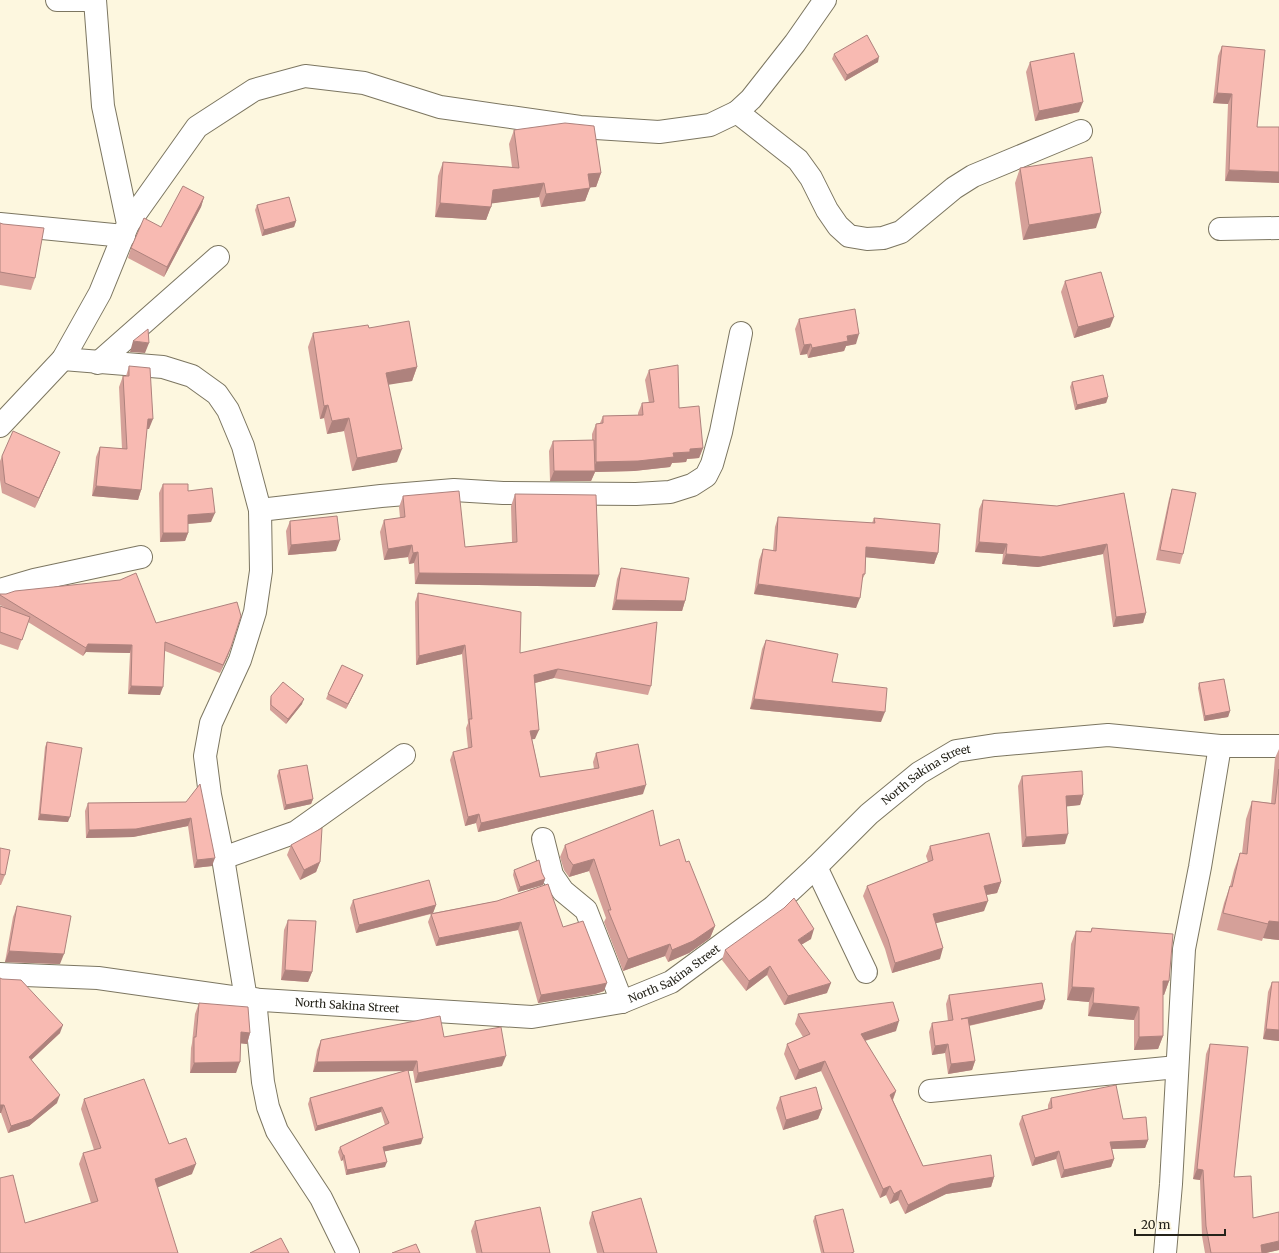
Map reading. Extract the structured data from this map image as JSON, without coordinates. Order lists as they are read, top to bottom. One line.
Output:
{"streets":{"street":["North Sakina Street"]},"scale_bar":"20 m"}
